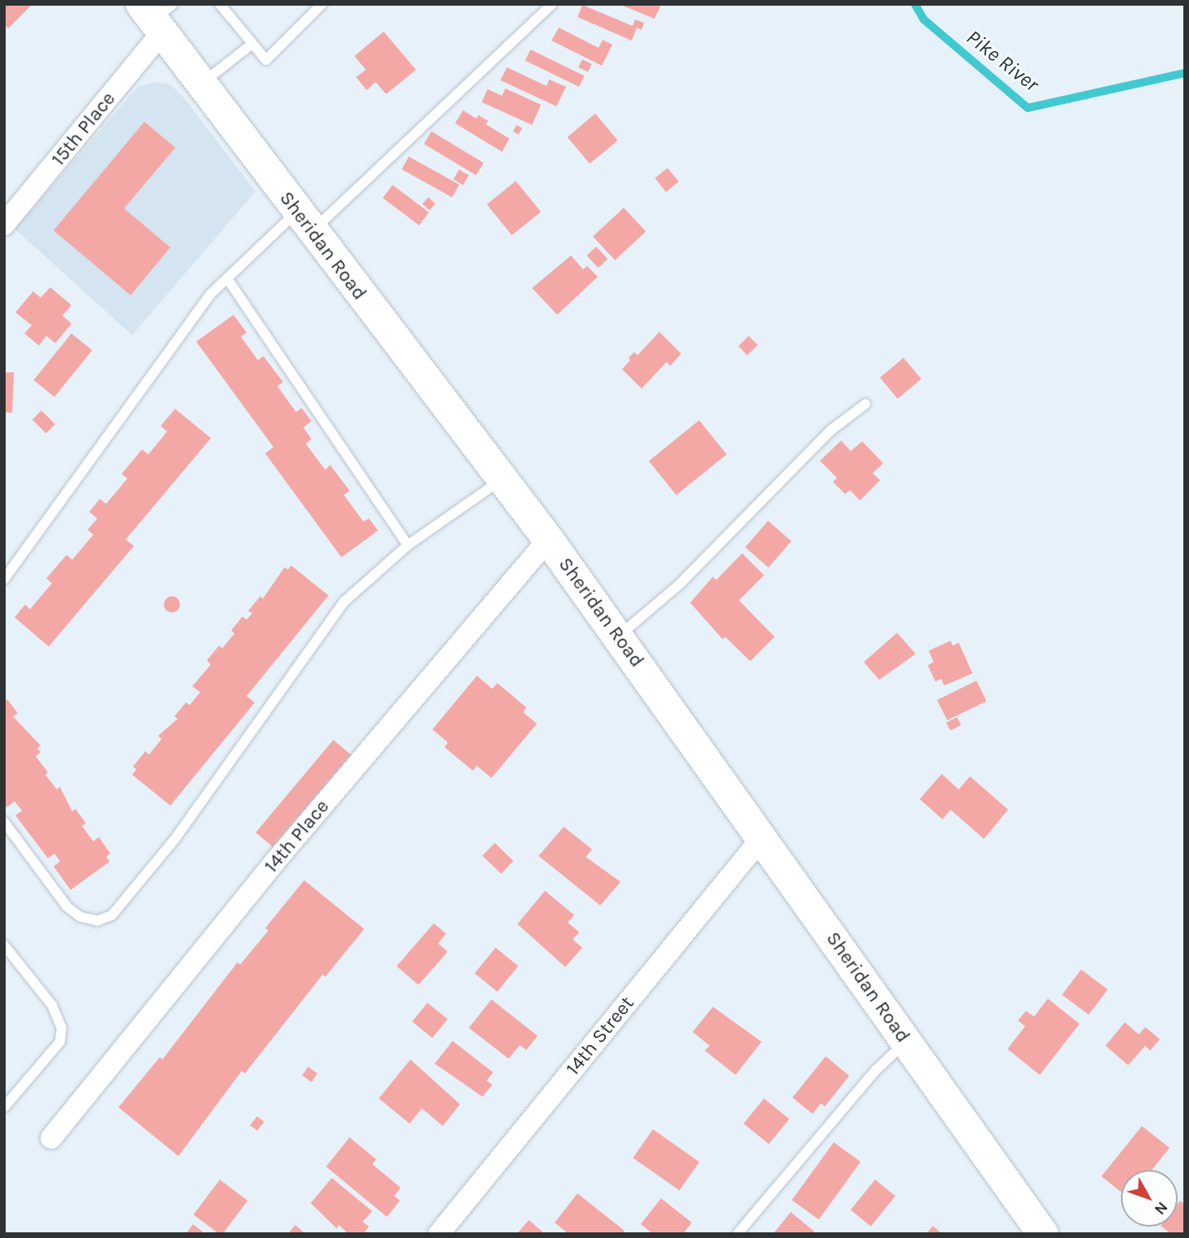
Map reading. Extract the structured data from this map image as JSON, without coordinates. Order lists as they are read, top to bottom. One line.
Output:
{"streets":{"main road":["Sheridan Road"],"street":["15th Place","14th Place","14th Street"]},"crossings":[["15th Place","Sheridan Road"],["Sheridan Road","14th Place"],["Sheridan Road","14th Street"]],"water":["Pike River"],"north":"bottom right"}
